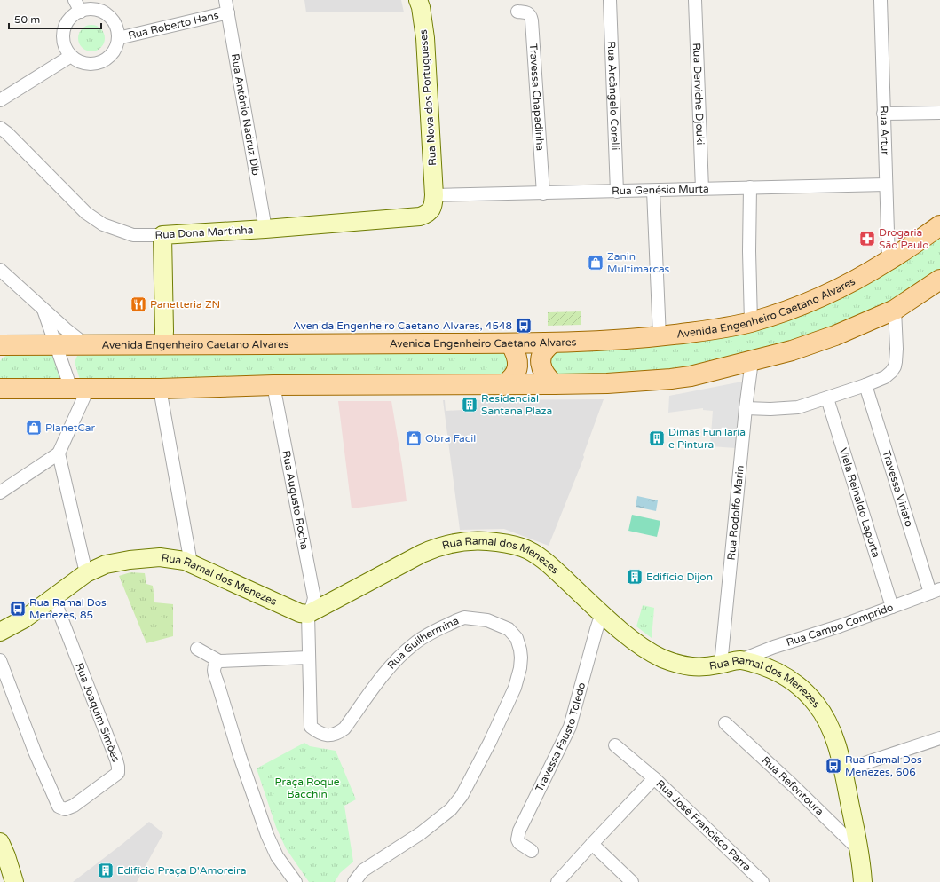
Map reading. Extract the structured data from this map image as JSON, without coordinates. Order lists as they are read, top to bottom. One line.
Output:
{"streets":{"main road":["Avenida Engenheiro Caetano Alvares"],"street":["Rua Roberto Hans","Rua Derviche Djouki","Rua Arcângelo Corelli","Travessa Chapadinha","Rua Nova dos Portugueses","Rua Antônio Nadruz Dib","Rua Artur","Rua Genésio Murta","Rua Dona Martinha","Travessa Viriato","Rua Augusto Rocha","Viela Reinaldo Laporta","Rua Rodolfo Marin","Rua Ramal dos Menezes","Rua Campo Comprido","Rua Guilhermina","Rua Joaquim Simões","Travessa Fausto Toledo","Rua Refontoura","Rua José Francisco Parra"]},"crossings":[["Rua Roberto Hans","Rua Antônio Nadruz Dib"],["Rua Derviche Djouki","Rua Genésio Murta"],["Rua Arcângelo Corelli","Rua Genésio Murta"],["Travessa Chapadinha","Rua Genésio Murta"],["Rua Nova dos Portugueses","Rua Genésio Murta"],["Rua Nova dos Portugueses","Rua Dona Martinha"],["Rua Antônio Nadruz Dib","Rua Dona Martinha"],["Rua Artur","Rua Genésio Murta"],["Rua Artur","Avenida Engenheiro Caetano Alvares"],["Rua Genésio Murta","Rua Dona Martinha"],["Travessa Viriato","Rua Campo Comprido"],["Rua Augusto Rocha","Rua Ramal dos Menezes"],["Rua Augusto Rocha","Rua Guilhermina"],["Viela Reinaldo Laporta","Rua Campo Comprido"],["Rua Rodolfo Marin","Rua Ramal dos Menezes"],["Rua Ramal dos Menezes","Rua Campo Comprido"],["Rua Ramal dos Menezes","Rua Guilhermina"],["Rua Ramal dos Menezes","Rua Joaquim Simões"],["Rua Ramal dos Menezes","Travessa Fausto Toledo"],["Rua Ramal dos Menezes","Rua Refontoura"]],"parks":["Praça Roque Bacchin"],"places":{"pharmacy":["Drogaria São Paulo"],"shop":["Zanin Multimarcas","PlanetCar","Obra Facil"],"restaurant":["Panetteria ZN"],"bus stop":["Avenida Engenheiro Caetano Alvares, 4548","Rua Ramal Dos Menezes, 85","Rua Ramal Dos Menezes, 606"],"building":["Residencial Santana Plaza","Dimas Funilaria e Pintura","Edifício Dijon","Edifício Praça D'Amoreira"]},"scale_bar":"50 m"}
